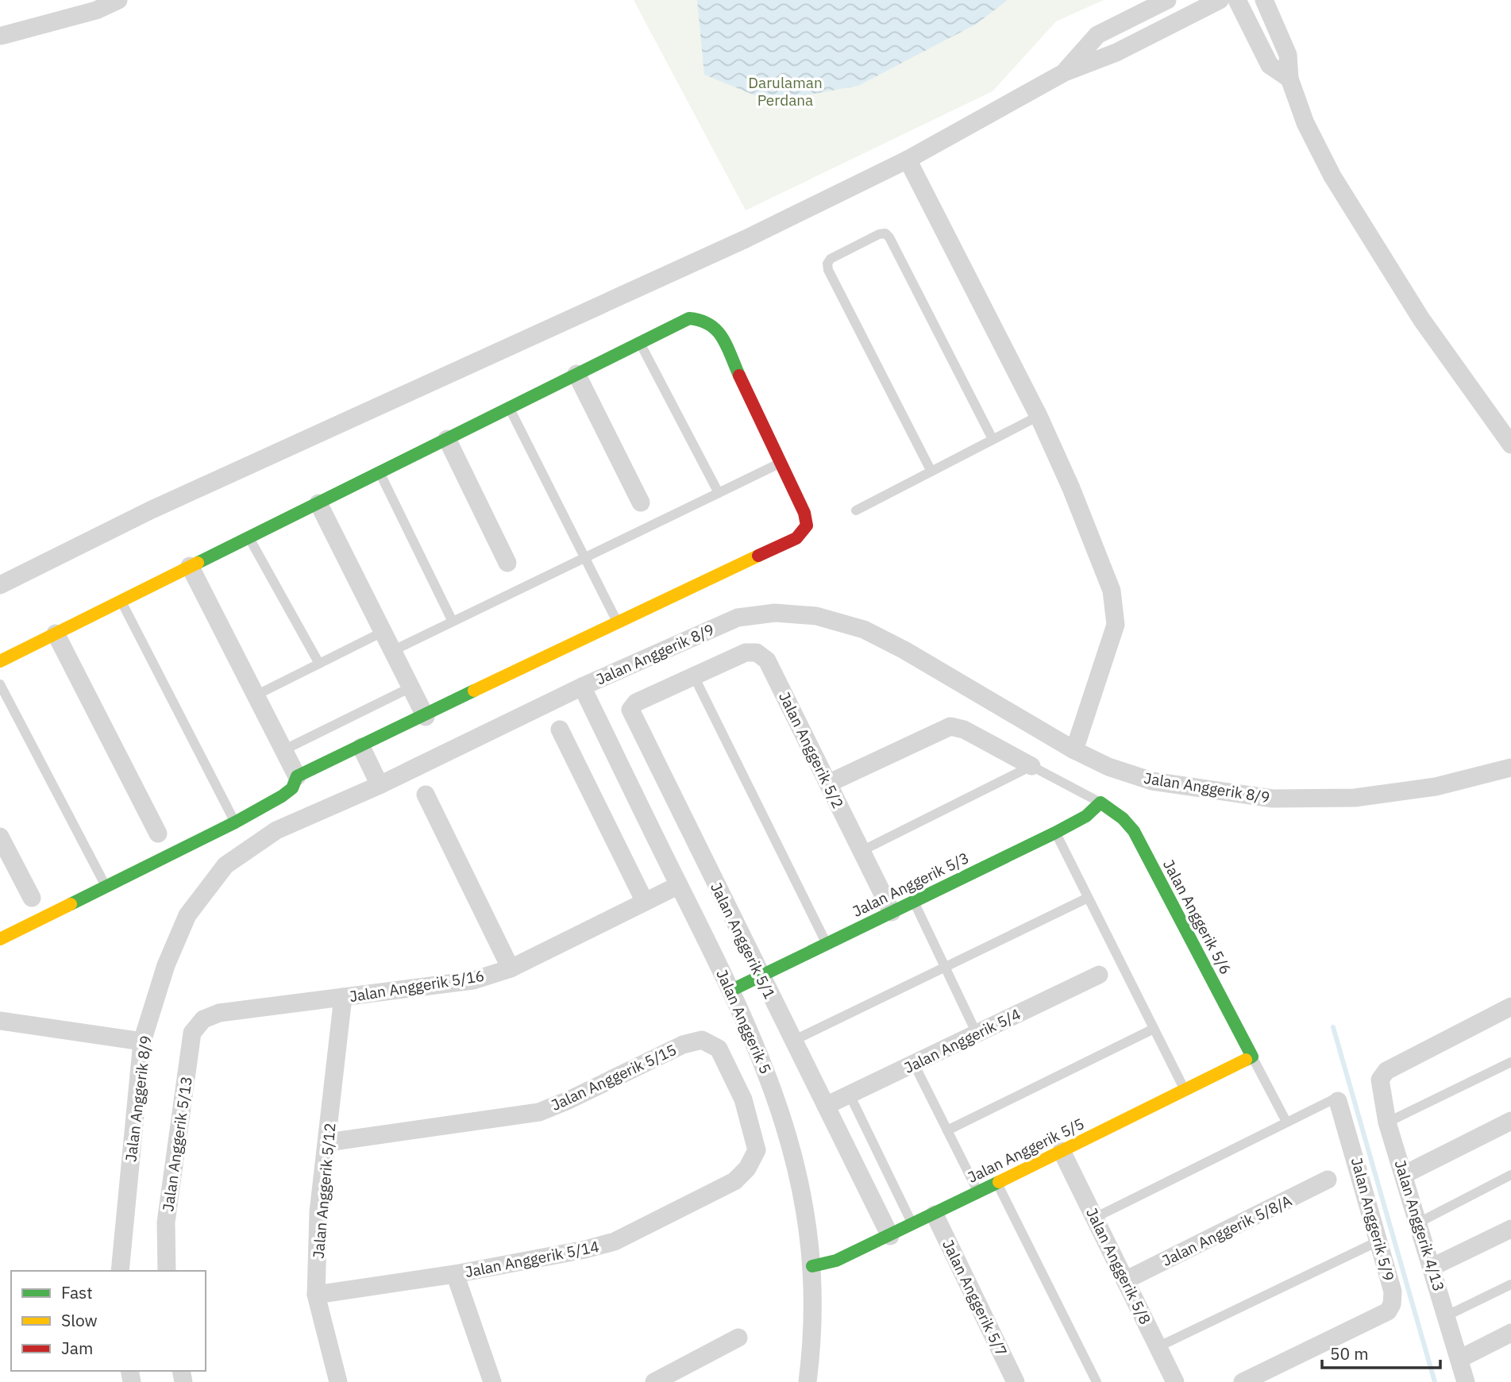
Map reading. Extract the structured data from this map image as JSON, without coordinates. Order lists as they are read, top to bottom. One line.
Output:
{"streets":{"street":["Jalan Anggerik 8/9","Jalan Anggerik 5/2","Jalan Anggerik 5/3","Jalan Anggerik 5/6","Jalan Anggerik 5/1","Jalan Anggerik 5/16","Jalan Anggerik 5","Jalan Anggerik 5/4","Jalan Anggerik 5/15","Jalan Anggerik 5/13","Jalan Anggerik 5/5","Jalan Anggerik 5/12","Jalan Anggerik 5/9","Jalan Anggerik 4/13","Jalan Anggerik 5/8/A","Jalan Anggerik 5/14","Jalan Anggerik 5/8","Jalan Anggerik 5/7"]},"crossings":[["Jalan Anggerik 8/9","Jalan Anggerik 5"],["Jalan Anggerik 5/2","Jalan Anggerik 5/3"],["Jalan Anggerik 5/2","Jalan Anggerik 5/1"],["Jalan Anggerik 5/3","Jalan Anggerik 5/6"],["Jalan Anggerik 5/3","Jalan Anggerik 5/1"],["Jalan Anggerik 5/3","Jalan Anggerik 5"],["Jalan Anggerik 5/6","Jalan Anggerik 5/5"],["Jalan Anggerik 5/1","Jalan Anggerik 5/4"],["Jalan Anggerik 5/1","Jalan Anggerik 5/5"],["Jalan Anggerik 5/16","Jalan Anggerik 5"],["Jalan Anggerik 5/16","Jalan Anggerik 5/13"],["Jalan Anggerik 5/16","Jalan Anggerik 5/12"],["Jalan Anggerik 5","Jalan Anggerik 5/5"],["Jalan Anggerik 5/15","Jalan Anggerik 5/12"],["Jalan Anggerik 5/15","Jalan Anggerik 5/14"],["Jalan Anggerik 5/5","Jalan Anggerik 5/8"],["Jalan Anggerik 5/5","Jalan Anggerik 5/7"],["Jalan Anggerik 5/12","Jalan Anggerik 5/14"],["Jalan Anggerik 5/8/A","Jalan Anggerik 5/8"]],"parks":["Darulaman Perdana"],"legend":["Fast","Slow","Jam"],"scale_bar":"50 m"}
